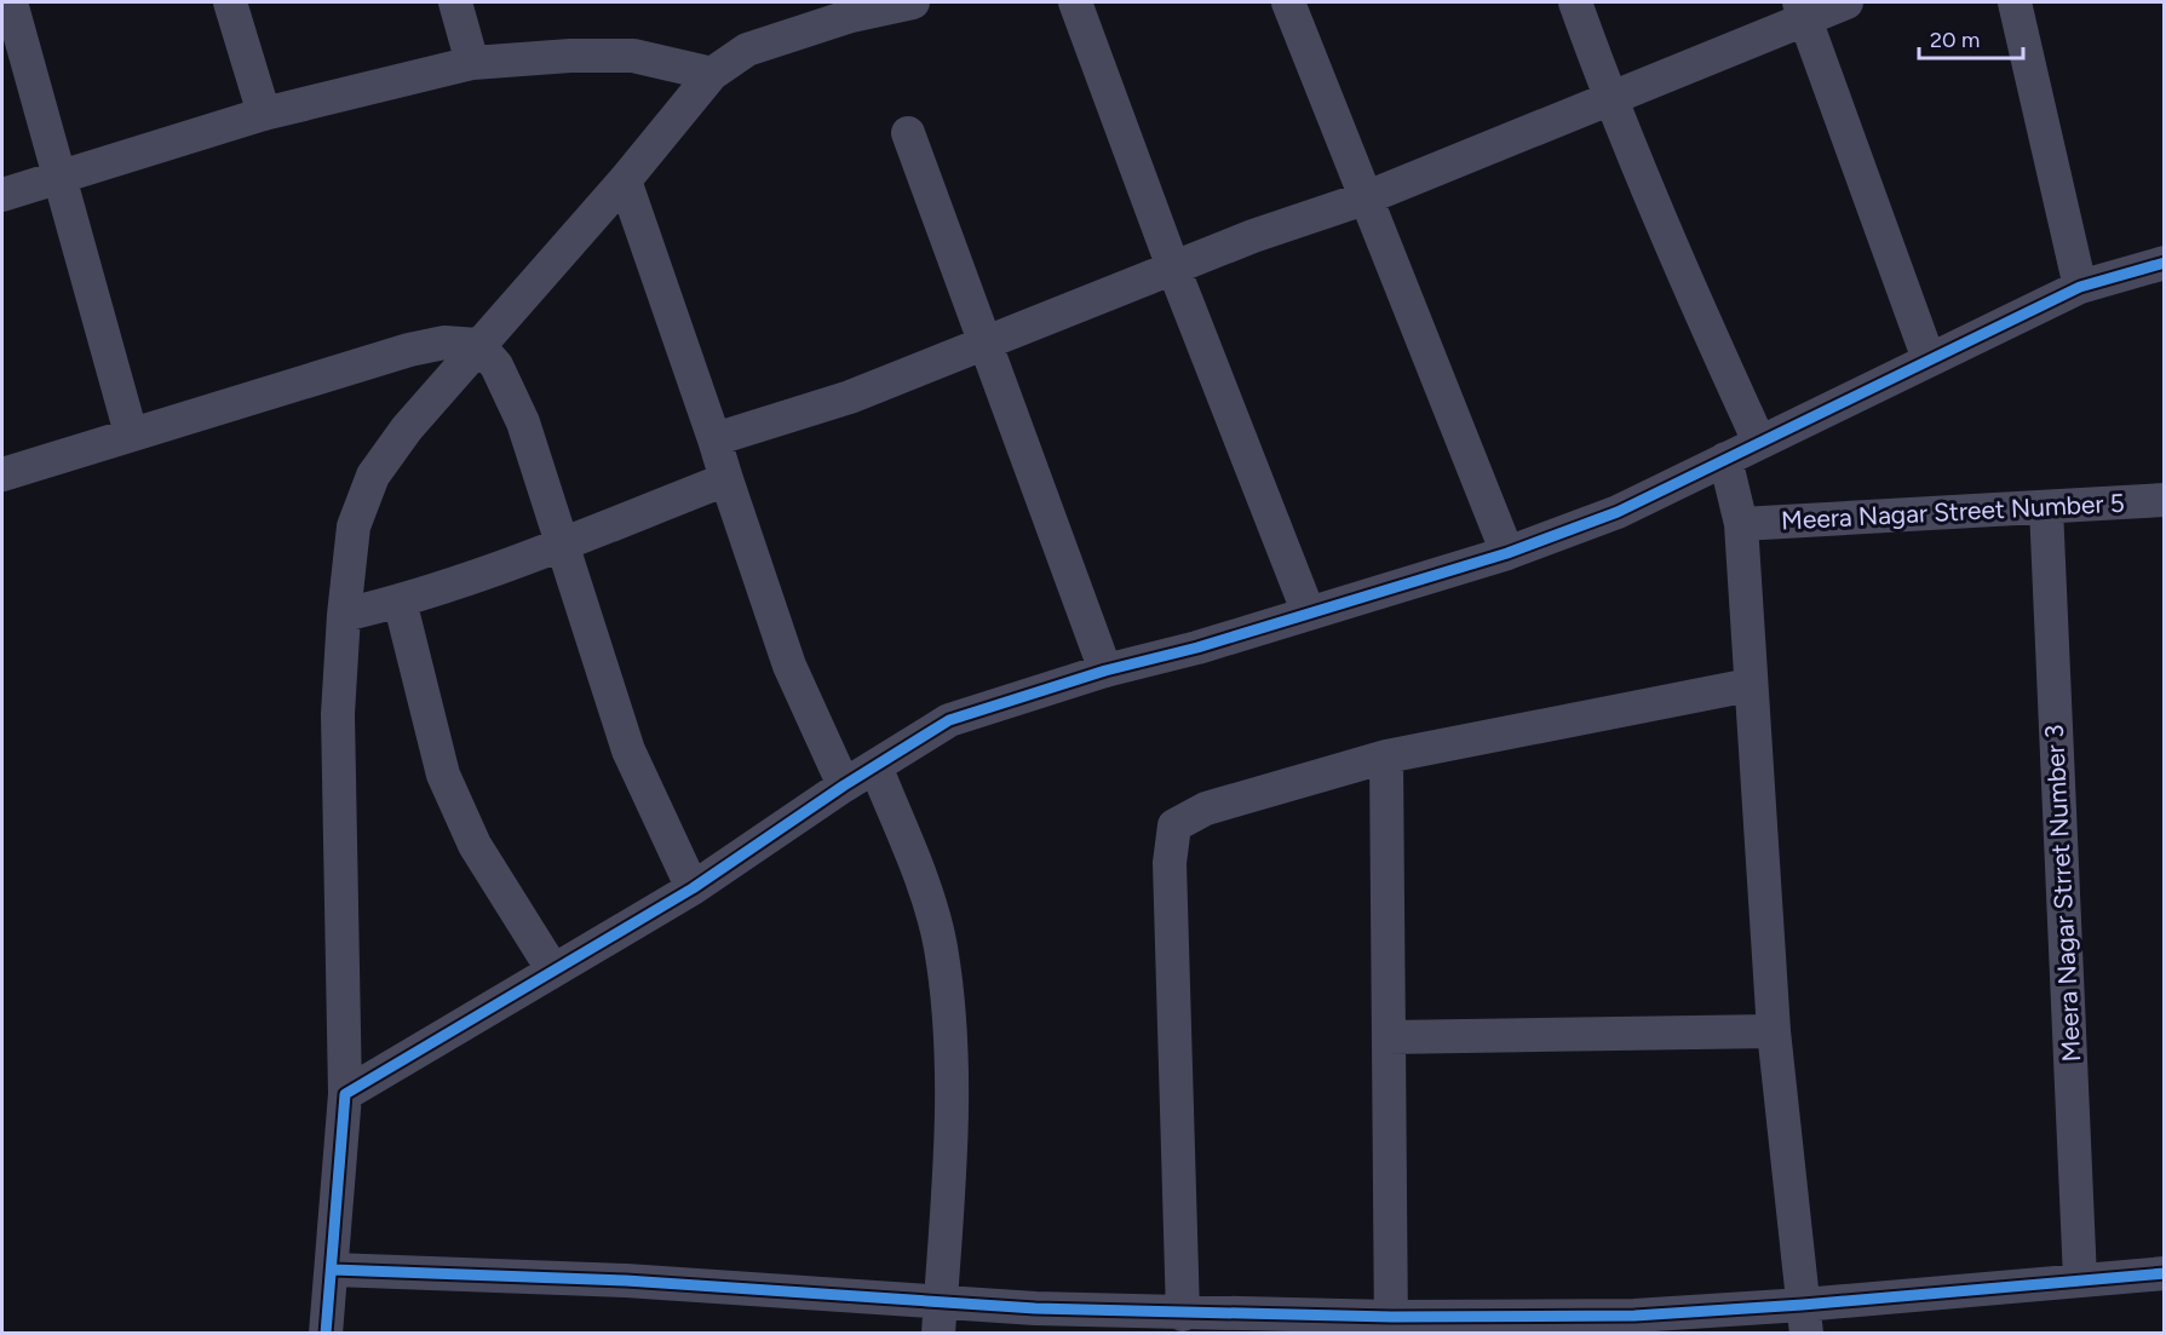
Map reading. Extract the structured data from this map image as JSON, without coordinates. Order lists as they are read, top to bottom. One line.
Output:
{"streets":{"street":["Meera Nagar Street Number 5","Meera Nagar Strret Number 3"]},"crossings":[["Meera Nagar Street Number 5","Meera Nagar Strret Number 3"]],"scale_bar":"20 m"}
